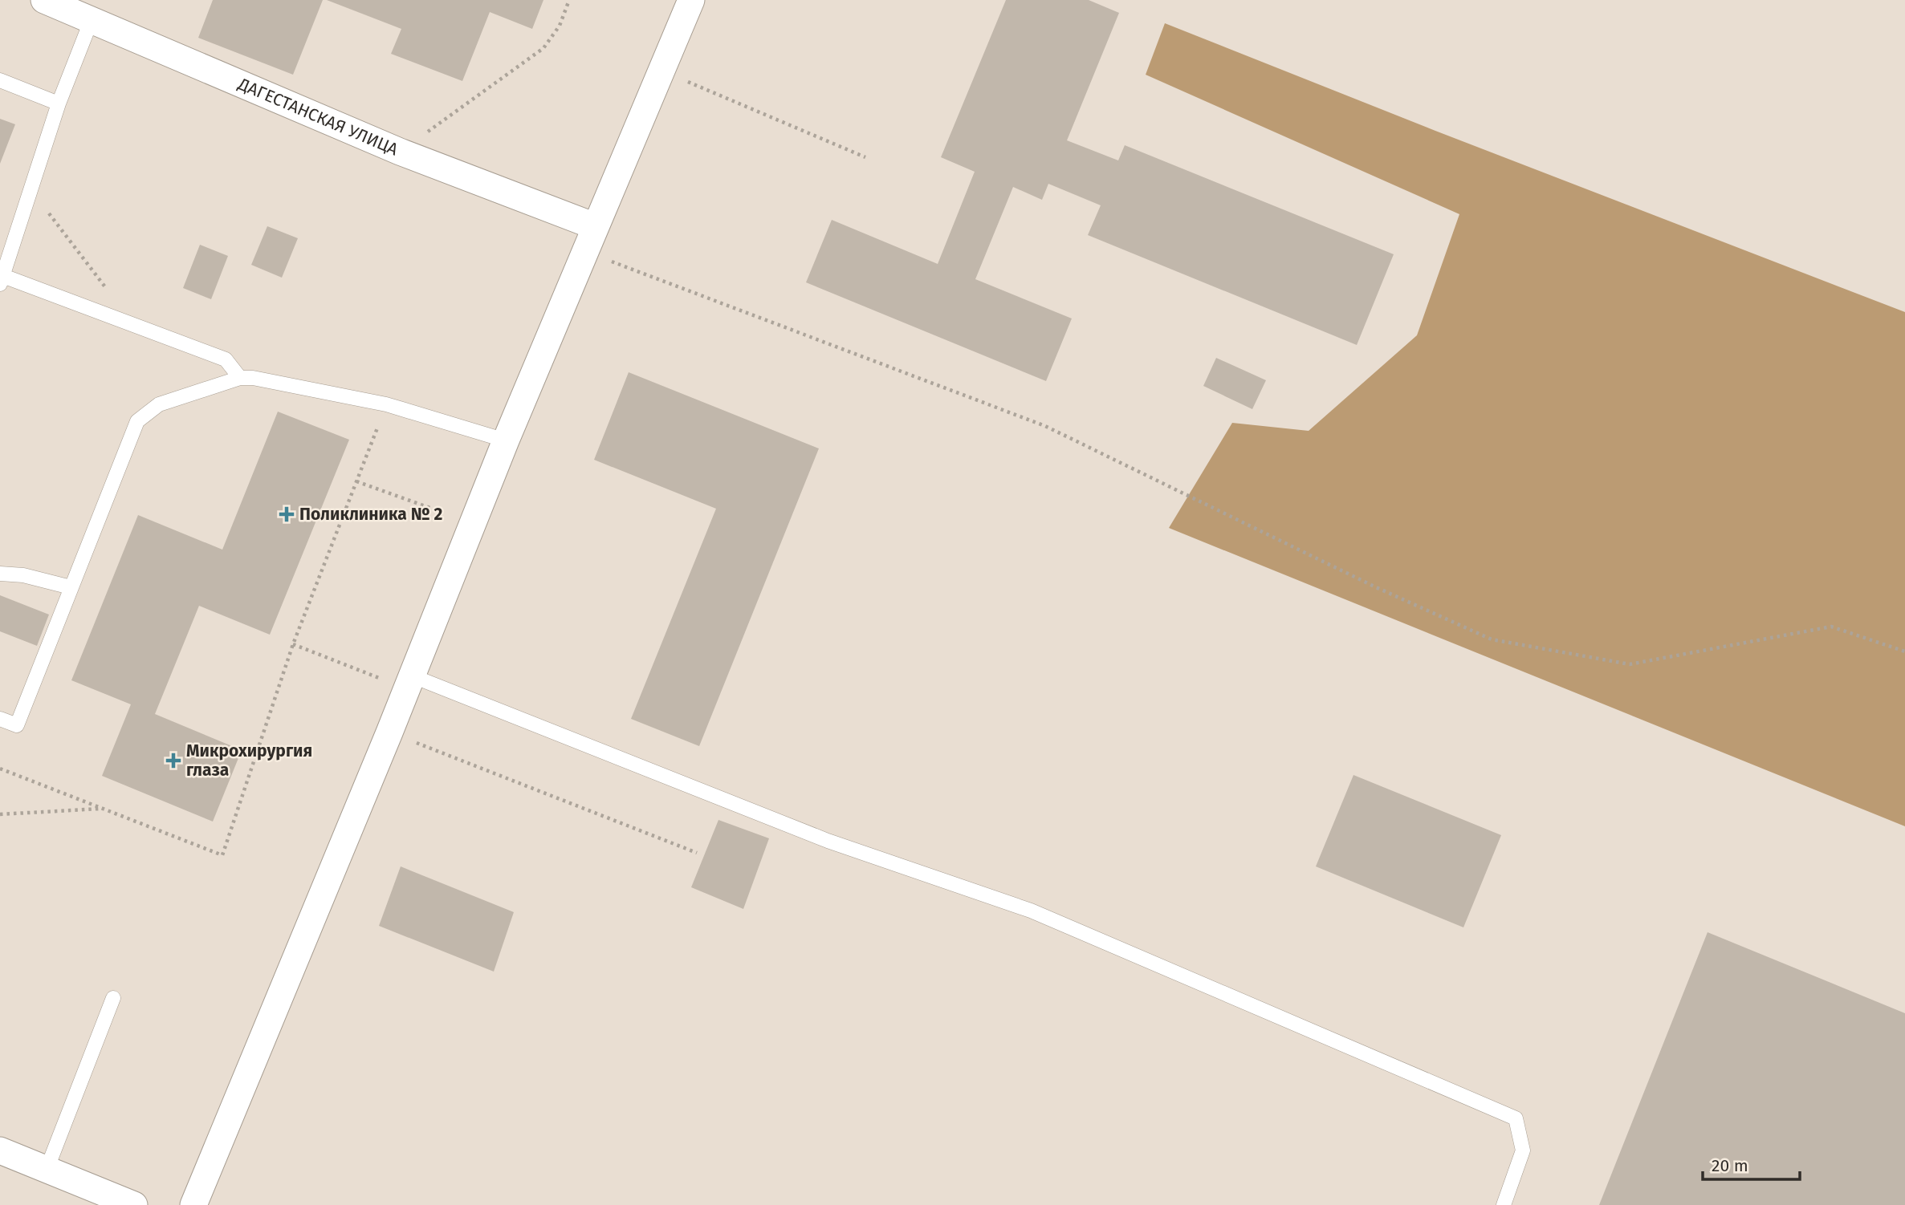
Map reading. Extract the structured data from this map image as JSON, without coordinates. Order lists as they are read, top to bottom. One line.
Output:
{"streets":{"street":["ДАГЕСТАНСКАЯ УЛИЦА"]},"places":{"health":["Поликлиника № 2","Микрохирургия глаза"]},"scale_bar":"20 m"}
